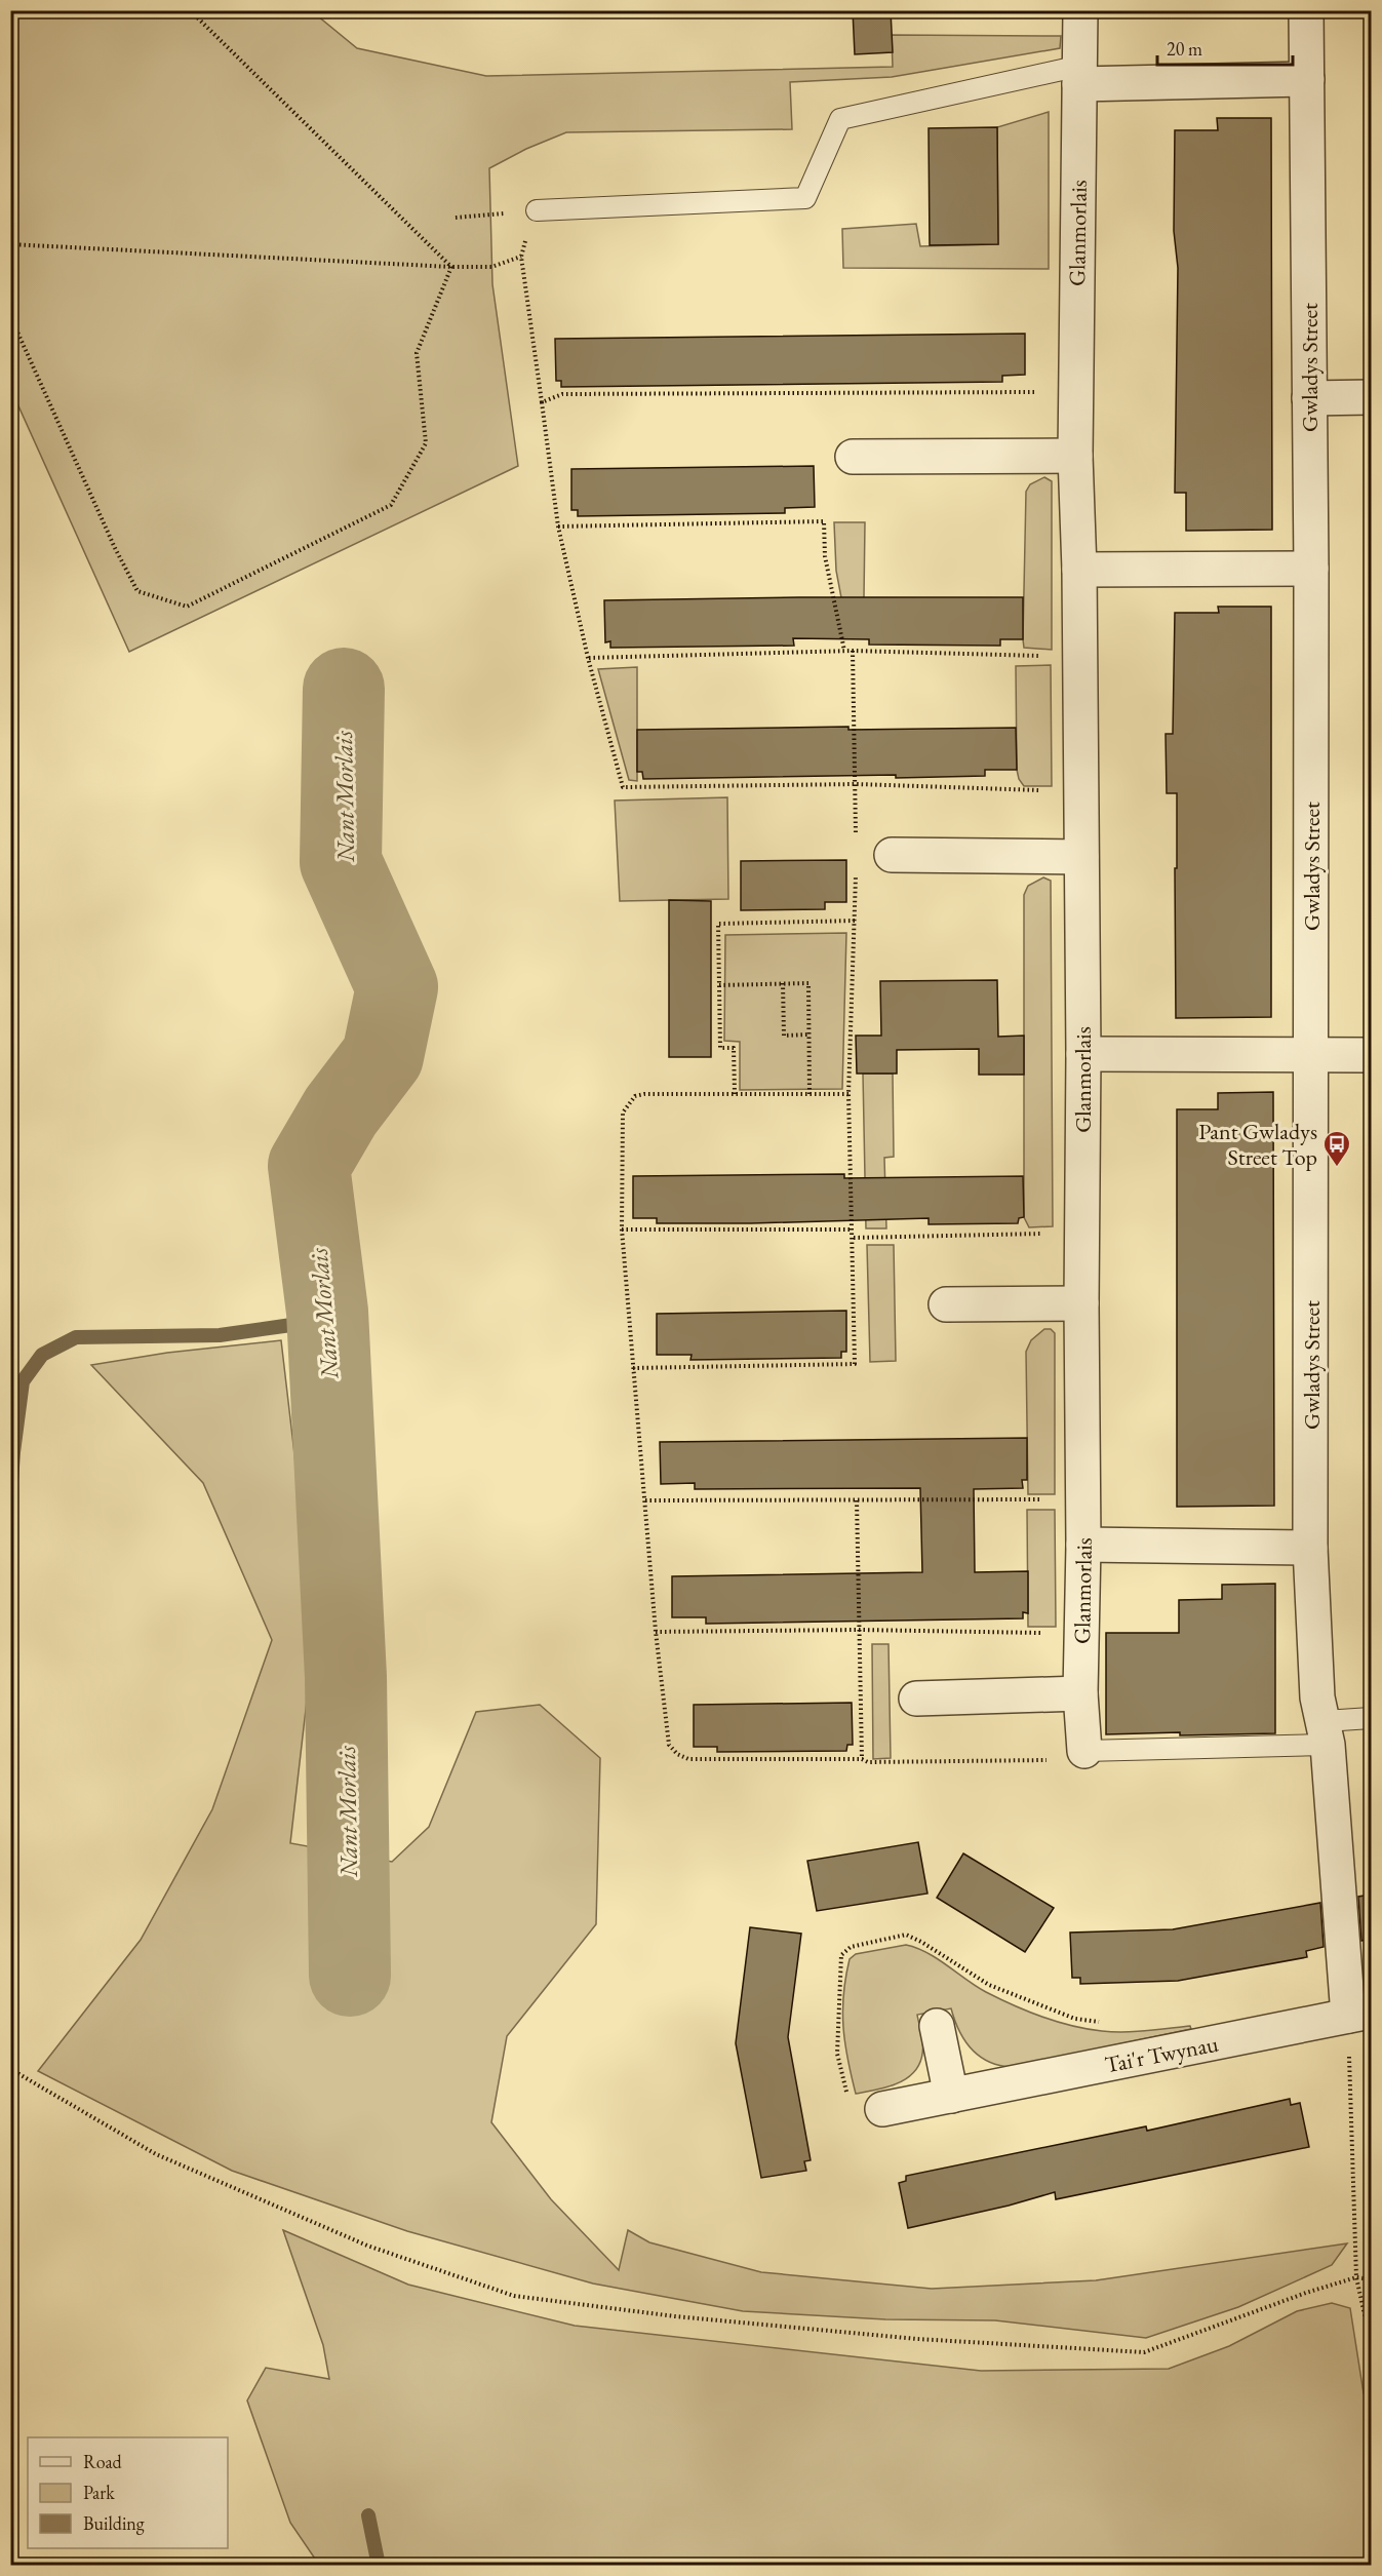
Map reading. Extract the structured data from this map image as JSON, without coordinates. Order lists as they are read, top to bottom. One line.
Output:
{"streets":{"street":["Glanmorlais","Gwladys Street","Tai'r Twynau"]},"crossings":[["Gwladys Street","Tai'r Twynau"]],"water":["Nant Morlais"],"places":{"bus stop":["Pant Gwladys Street Top"]},"legend":["Road","Park","Building"],"scale_bar":"20 m"}
